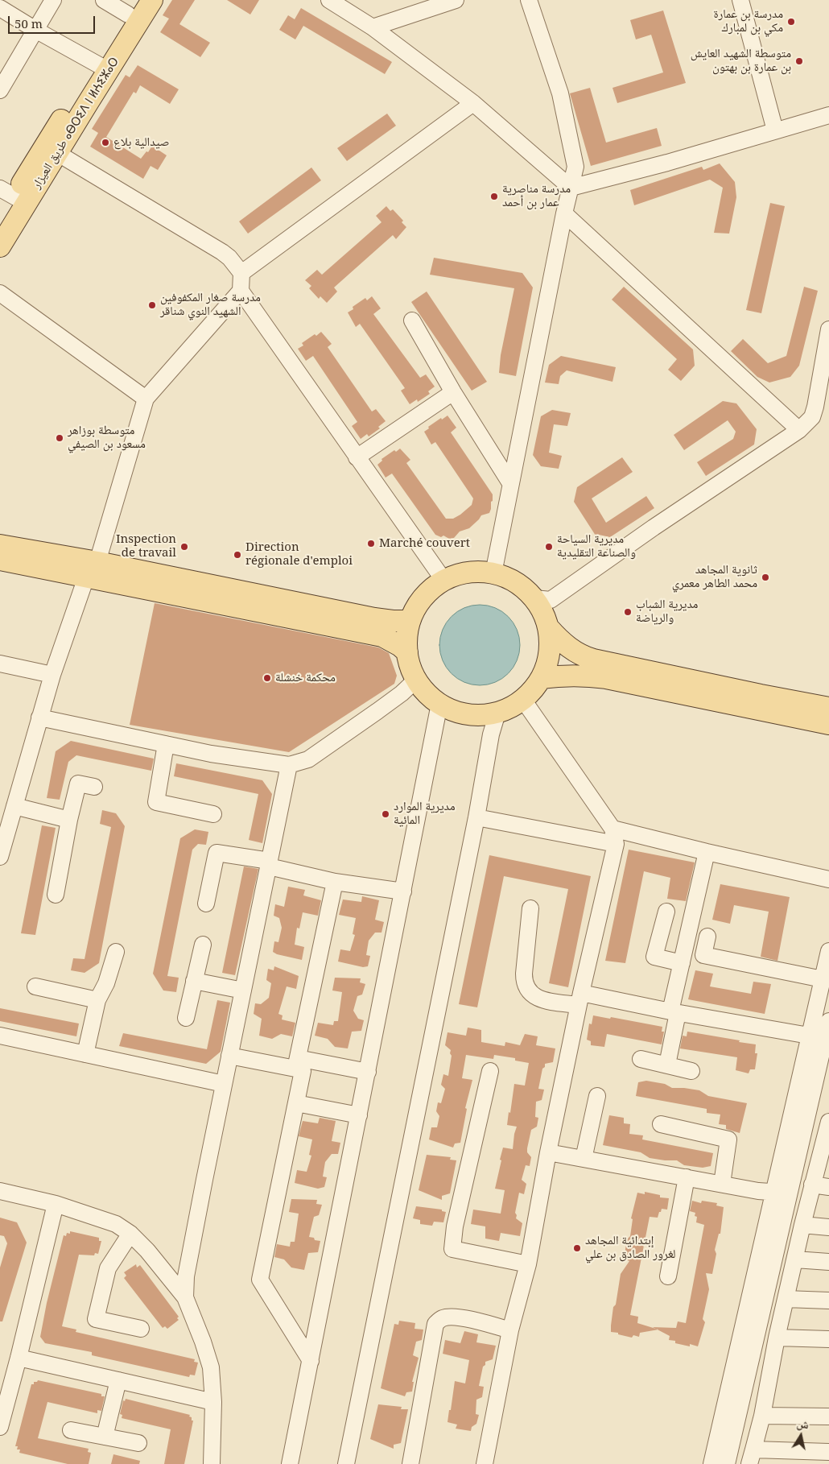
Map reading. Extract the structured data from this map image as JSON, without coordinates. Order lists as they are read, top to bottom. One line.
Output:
{"streets":{"main road":["طريق العيزار ⴰⴱⵔⵉⴷ ⵏ ⵍⵄⵉⵣⴰⵔ"]},"places":["مدرسة بن عمارة مكي بن لمبارك","متوسطة الشهيد العايش بن عمارة بن بهتون","صيدالية بلاع","مدرسة مناصرية عمار بن أحمد","مدرسة صغار المكفوفين الشهيد النوي شناقر","متوسطة بوزاهر مسعود بن الصيفي","Marché couvert","Inspection de travail","مديرية السياحة والصناعة التقليدية","Direction régionale d'emploi","ثانوية المجاهد محمد الطاهر معمري","مديرية الشباب والرياضة","محكمة خنشلة","مديرية الموارد المائية","إبتدائية المجاهد لغرور الصادق بن علي"],"scale_bar":"50 m","north":"top"}
